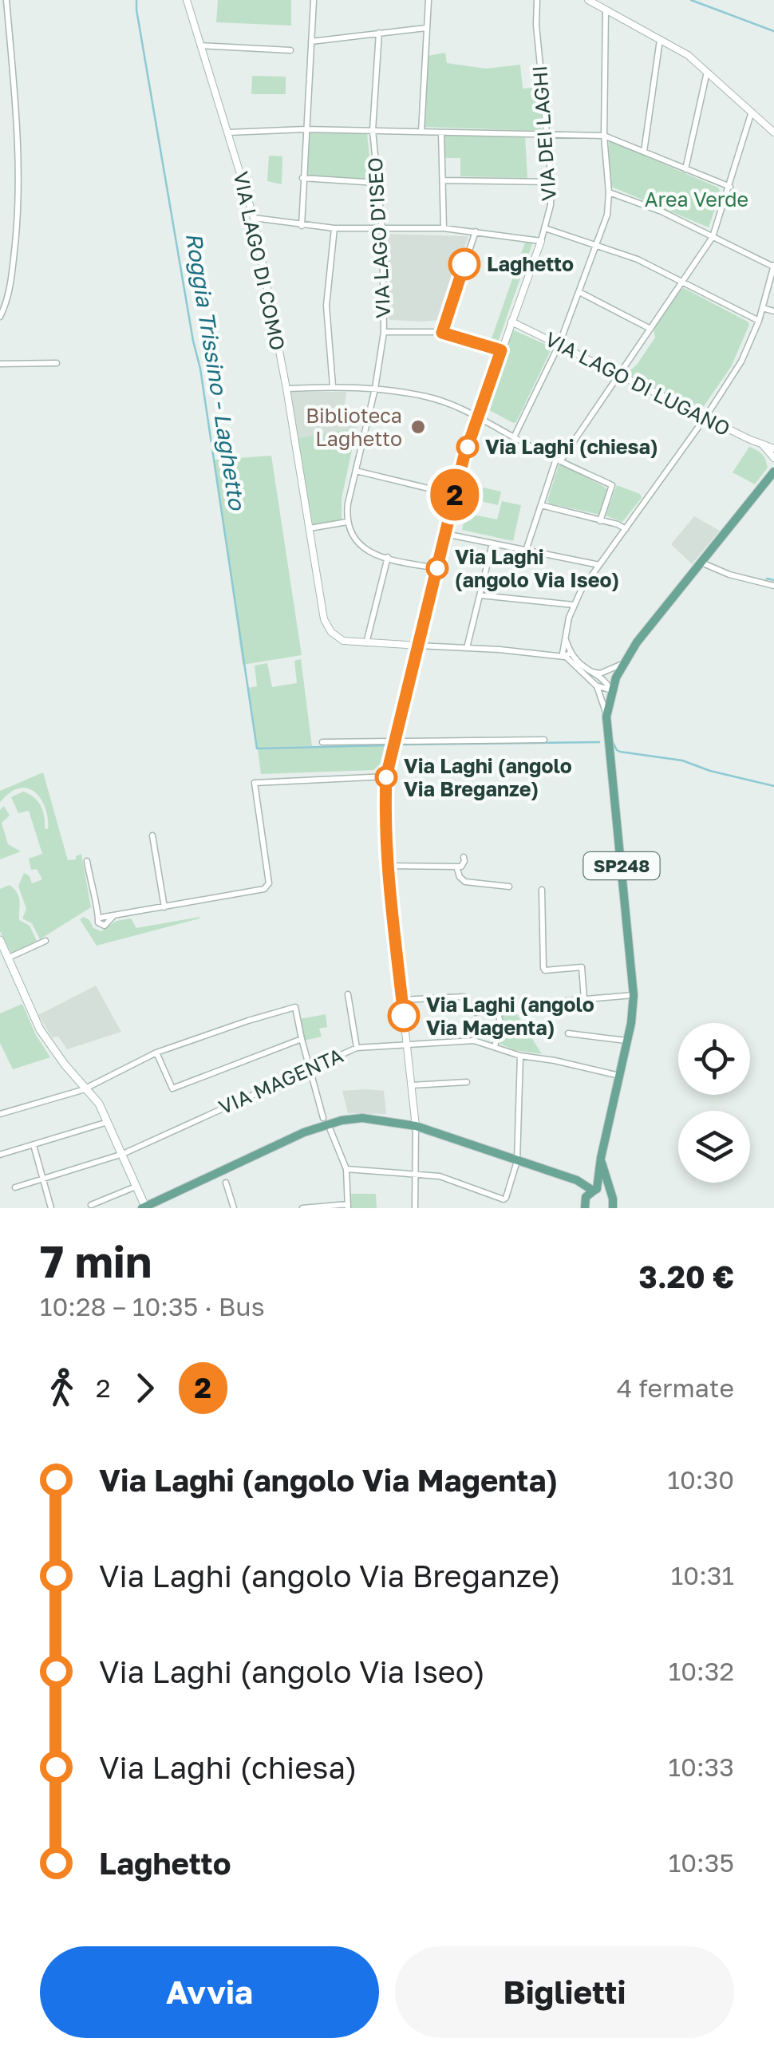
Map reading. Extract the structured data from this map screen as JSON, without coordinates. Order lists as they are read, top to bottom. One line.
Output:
{"streets":{"main road":["SP248"],"street":["VIA DEI LAGHI","VIA LAGO D'ISEO","VIA LAGO DI COMO","VIA LAGO DI LUGANO","VIA MAGENTA"]},"crossings":[["VIA DEI LAGHI","VIA LAGO DI COMO"],["VIA DEI LAGHI","VIA LAGO DI LUGANO"],["VIA DEI LAGHI","VIA MAGENTA"],["SP248","VIA MAGENTA"]],"water":["Roggia Trissino - Laghetto"],"parks":["Area Verde"],"places":["Laghetto","Biblioteca Laghetto","Via Laghi (chiesa)","Via Laghi (angolo Via Iseo)","Via Laghi (angolo Via Breganze)","Via Laghi (angolo Via Magenta)"],"lines":["bus line 2"],"page":{"on_map":"2","heading":["7 min","10:28 – 10:35 · Bus","3.20 €"],"legs":["2","2","4 fermate"],"list":[{"name":"Via Laghi (angolo Via Magenta)","value":"10:30"},{"name":"Via Laghi (angolo Via Breganze)","value":"10:31"},{"name":"Via Laghi (angolo Via Iseo)","value":"10:32"},{"name":"Via Laghi (chiesa)","value":"10:33"},{"name":"Laghetto","value":"10:35"}],"buttons":["Avvia","Biglietti"]}}
